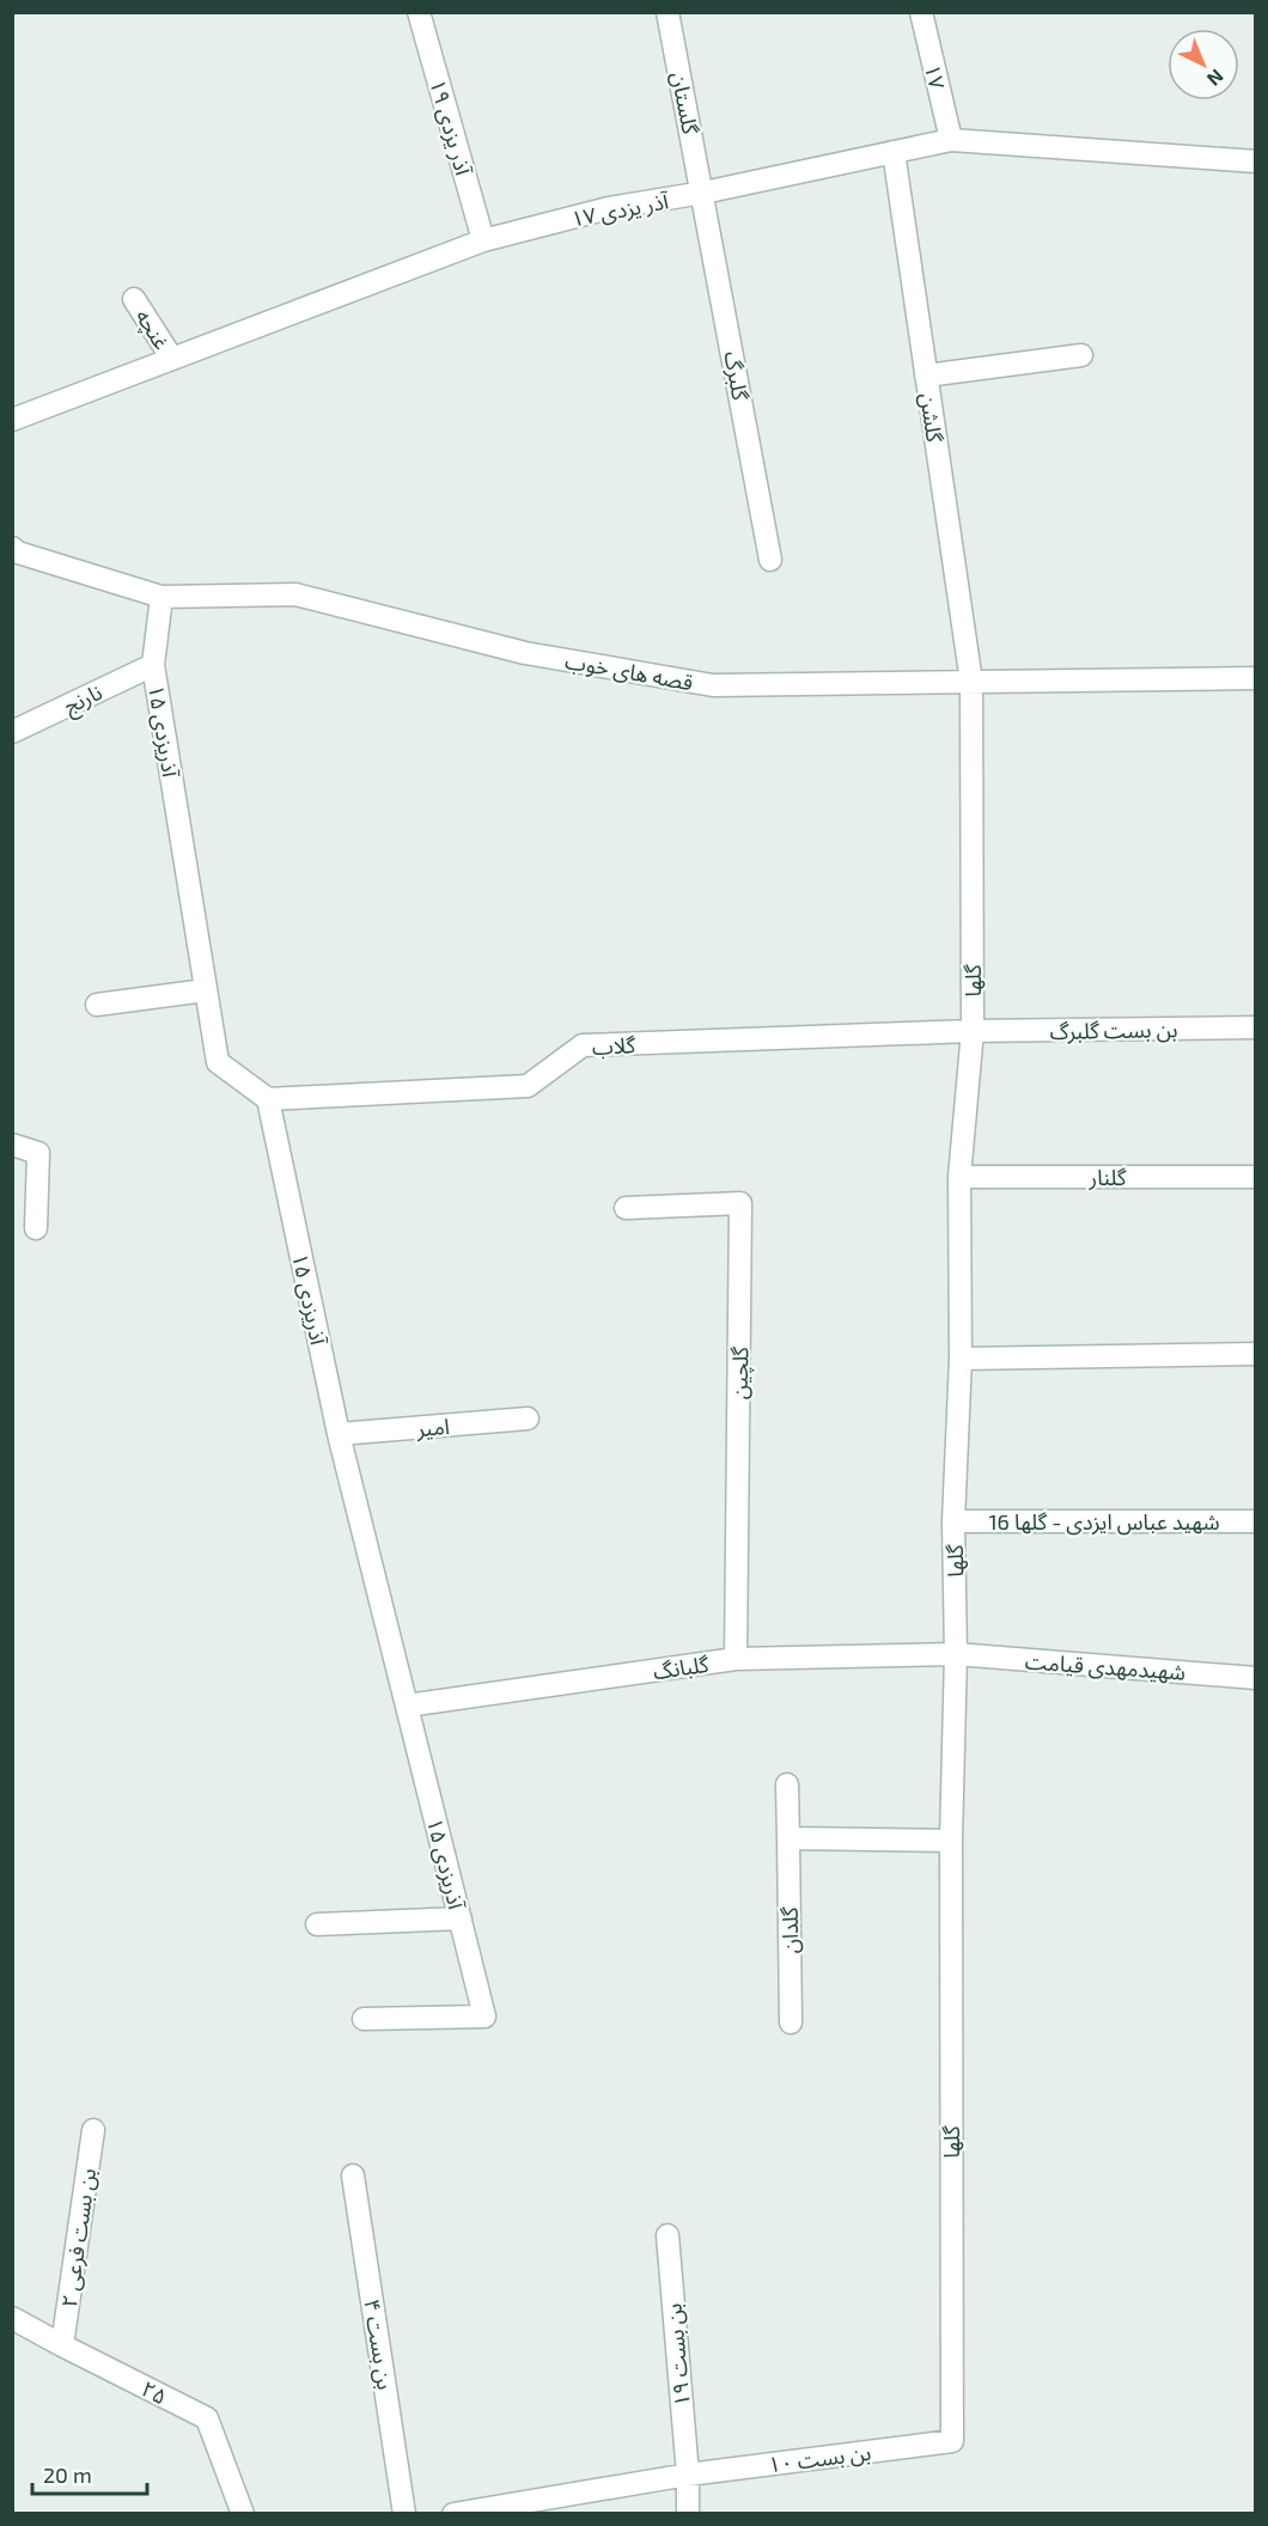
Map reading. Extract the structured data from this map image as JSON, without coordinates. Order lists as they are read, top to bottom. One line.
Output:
{"streets":{"street":["۱۷","گلستان","آذر یزدی ۱۹","آذر یزدی ۱۷","غنچه","گلبرگ","گلشن","قصه های خوب","نارنج","۱۵ آذریزدی","گلها","بن بست گلبرگ","گلاب","گلنار","گلچین","امیر","شهید عباس ایزدی - گلها 16","شهیدمهدی قیامت","گلبانگ","گلدان","بن بست فرعی ۲","بن بست ۴","بن بست ۱۹","۲۵","بن بست ۱۰"]},"crossings":[["۱۷","آذر یزدی ۱۷"],["گلستان","آذر یزدی ۱۷"],["گلستان","گلبرگ"],["آذر یزدی ۱۹","آذر یزدی ۱۷"],["آذر یزدی ۱۷","غنچه"],["آذر یزدی ۱۷","گلبرگ"],["آذر یزدی ۱۷","گلشن"],["گلشن","قصه های خوب"],["گلشن","گلها"],["قصه های خوب","۱۵ آذریزدی"],["قصه های خوب","گلها"],["نارنج","۱۵ آذریزدی"],["۱۵ آذریزدی","گلاب"],["۱۵ آذریزدی","امیر"],["۱۵ آذریزدی","گلبانگ"],["گلها","بن بست گلبرگ"],["گلها","گلاب"],["گلها","گلنار"],["گلها","شهید عباس ایزدی - گلها 16"],["گلها","شهیدمهدی قیامت"],["گلها","گلبانگ"],["گلها","بن بست ۱۰"],["بن بست گلبرگ","گلاب"],["گلچین","گلبانگ"],["شهیدمهدی قیامت","گلبانگ"],["بن بست فرعی ۲","۲۵"],["بن بست ۱۹","بن بست ۱۰"]],"scale_bar":"20 m","north":"bottom right"}
